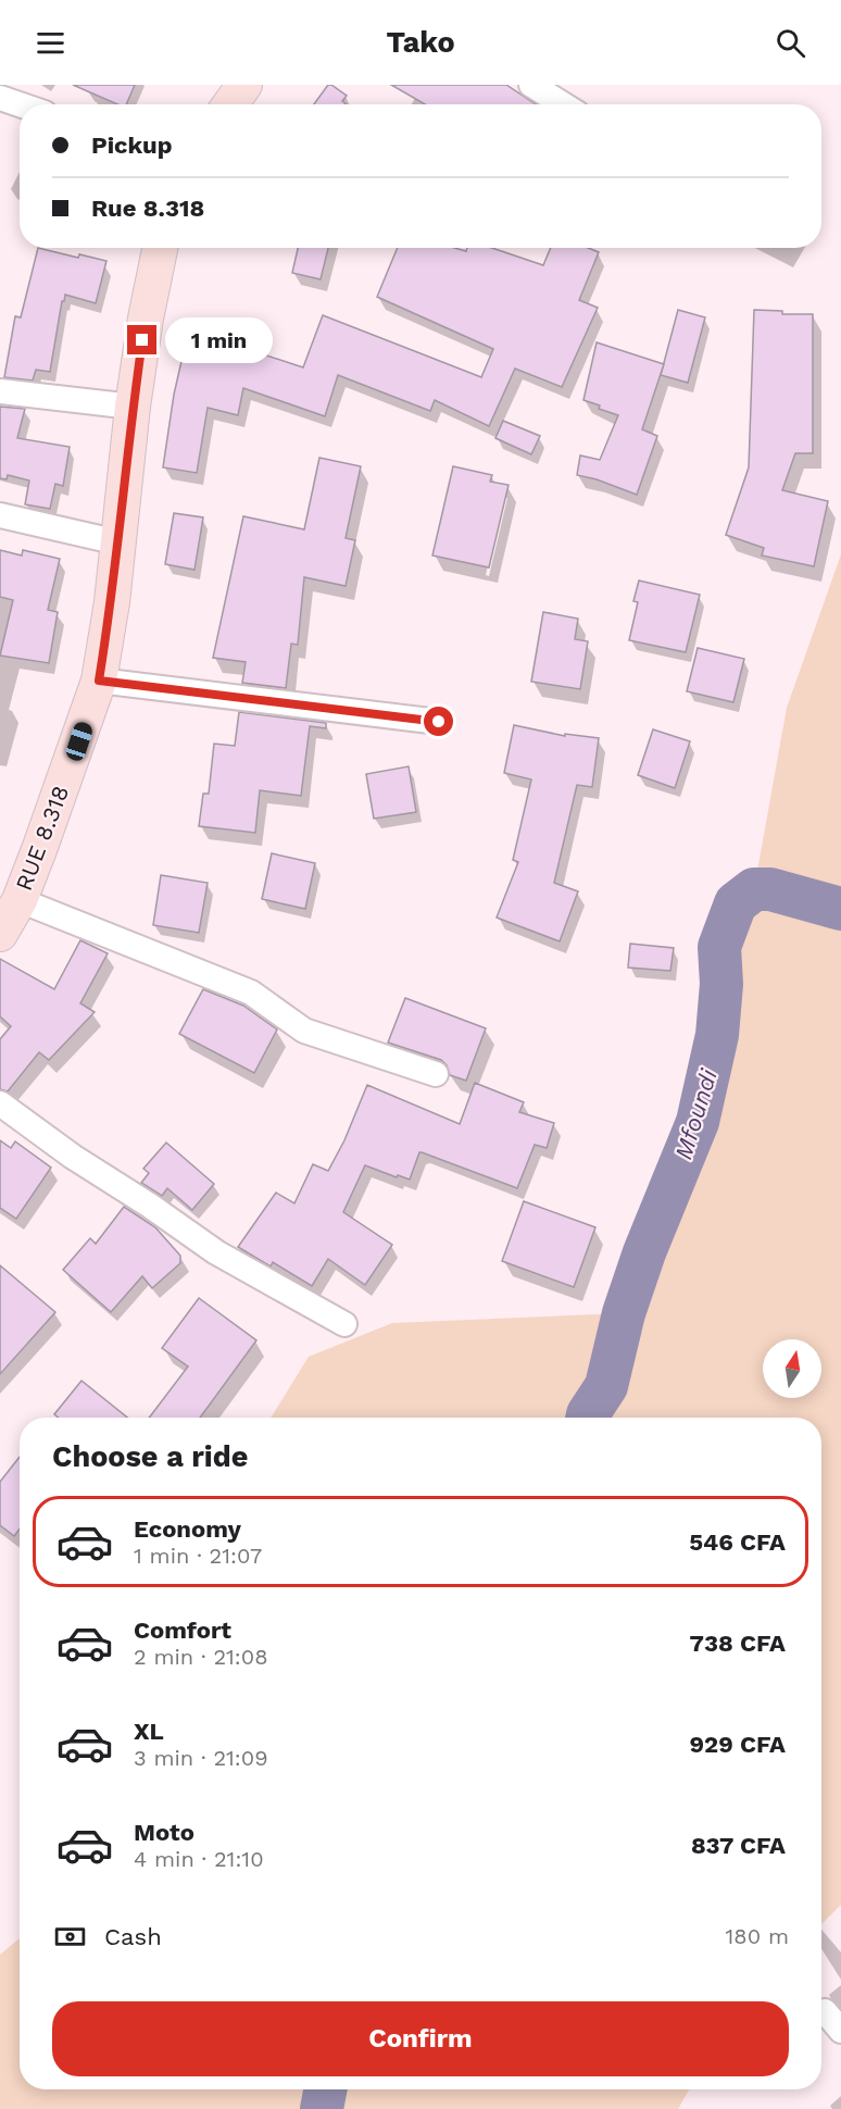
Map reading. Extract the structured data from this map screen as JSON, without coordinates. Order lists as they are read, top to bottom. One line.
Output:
{"streets":{"main road":["RUE 8.318"]},"water":["Mfoundi"],"north":"top","page":{"header":"Tako","banner":["Pickup","Rue 8.318"],"bubble":"1 min","heading":"Choose a ride","list":[{"name":"Economy","note":"1 min · 21:07","value":"546 CFA"},{"name":"Comfort","note":"2 min · 21:08","value":"738 CFA"},{"name":"XL","note":"3 min · 21:09","value":"929 CFA"},{"name":"Moto","note":"4 min · 21:10","value":"837 CFA"}],"pay":["Cash","180 m"],"buttons":"Confirm"}}
